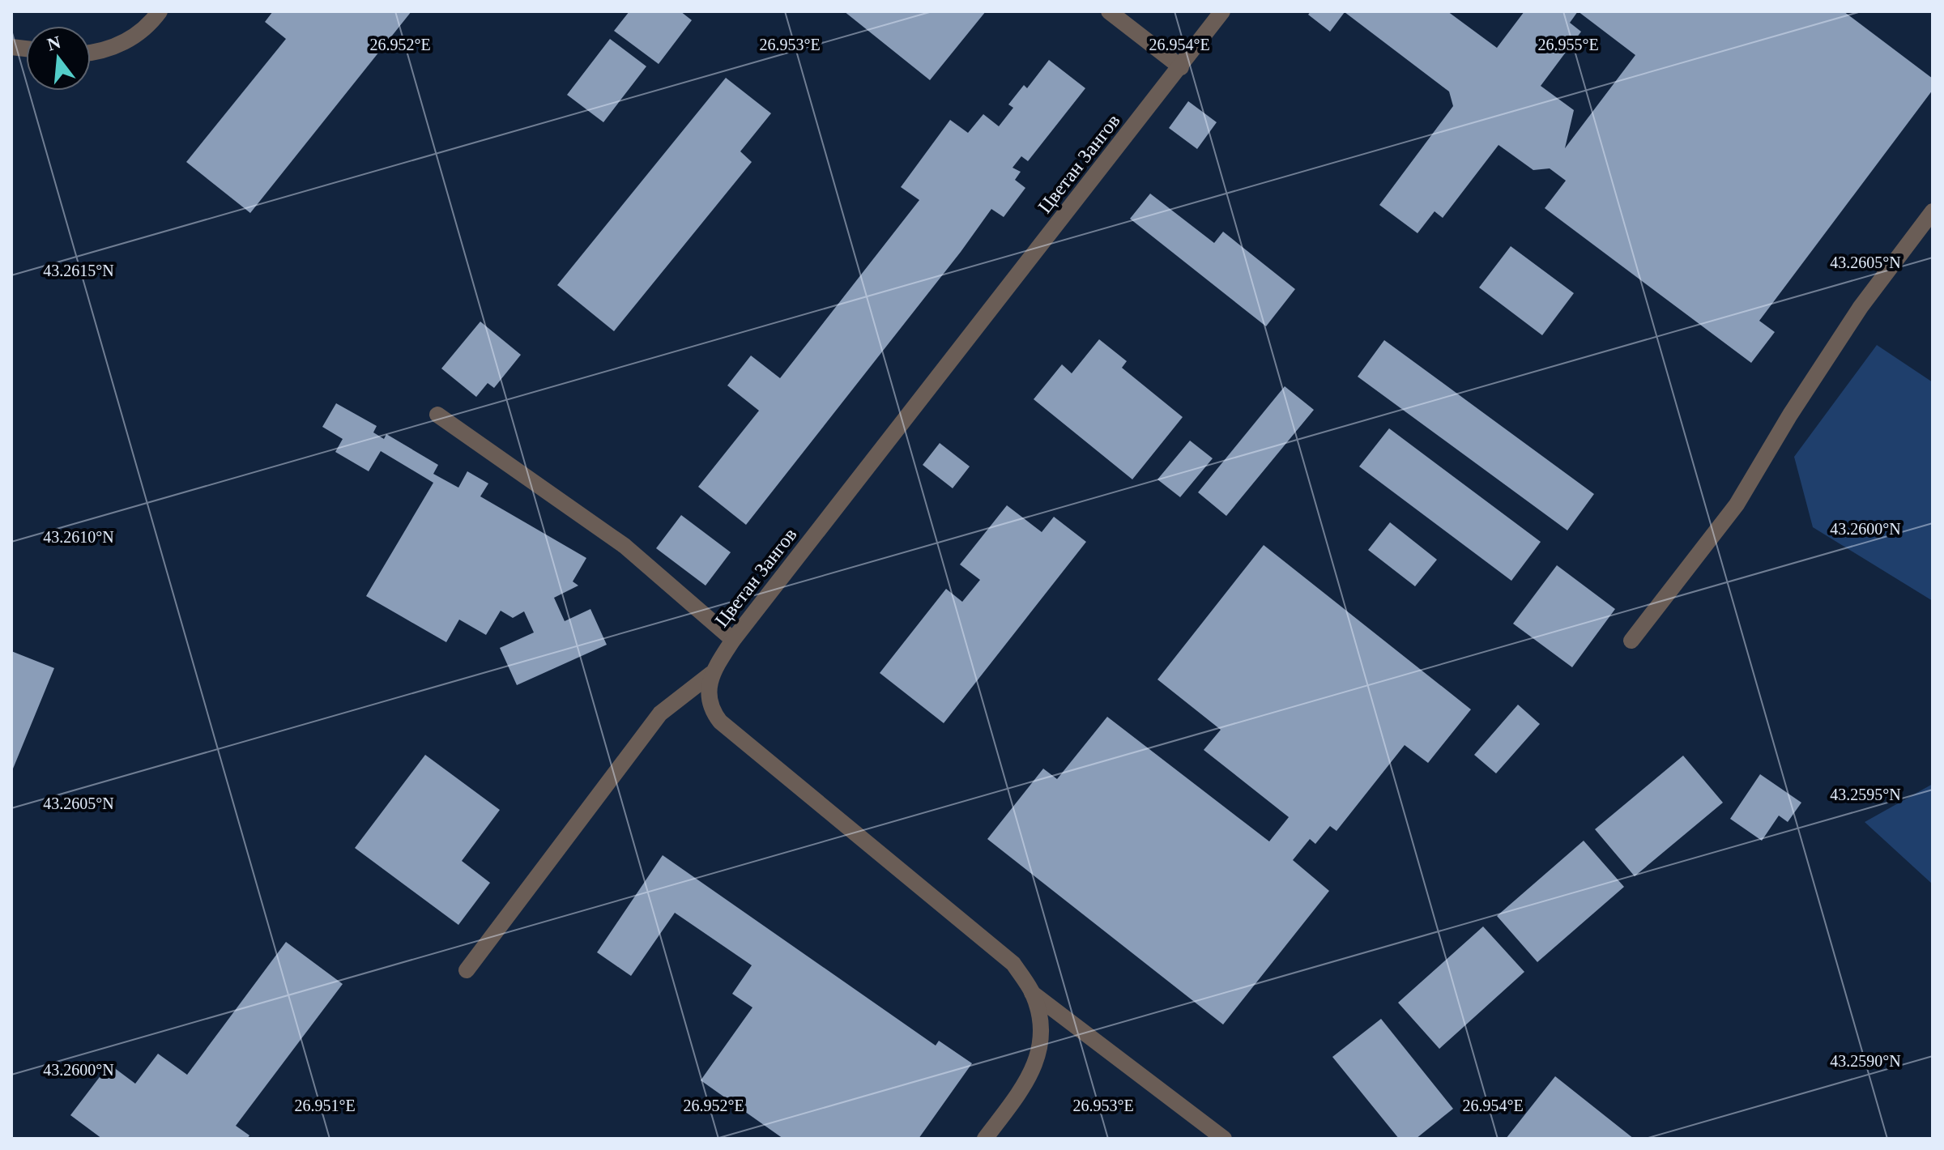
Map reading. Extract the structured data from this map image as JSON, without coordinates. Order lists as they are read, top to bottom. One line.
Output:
{"streets":{"street":["Цветан Зангов"]},"north":"top","coordinates":["26.952°E","26.953°E","26.954°E","26.955°E","43.2605°N","43.2615°N","43.2600°N","43.2610°N","43.2595°N","43.2590°N","26.951°E"]}
